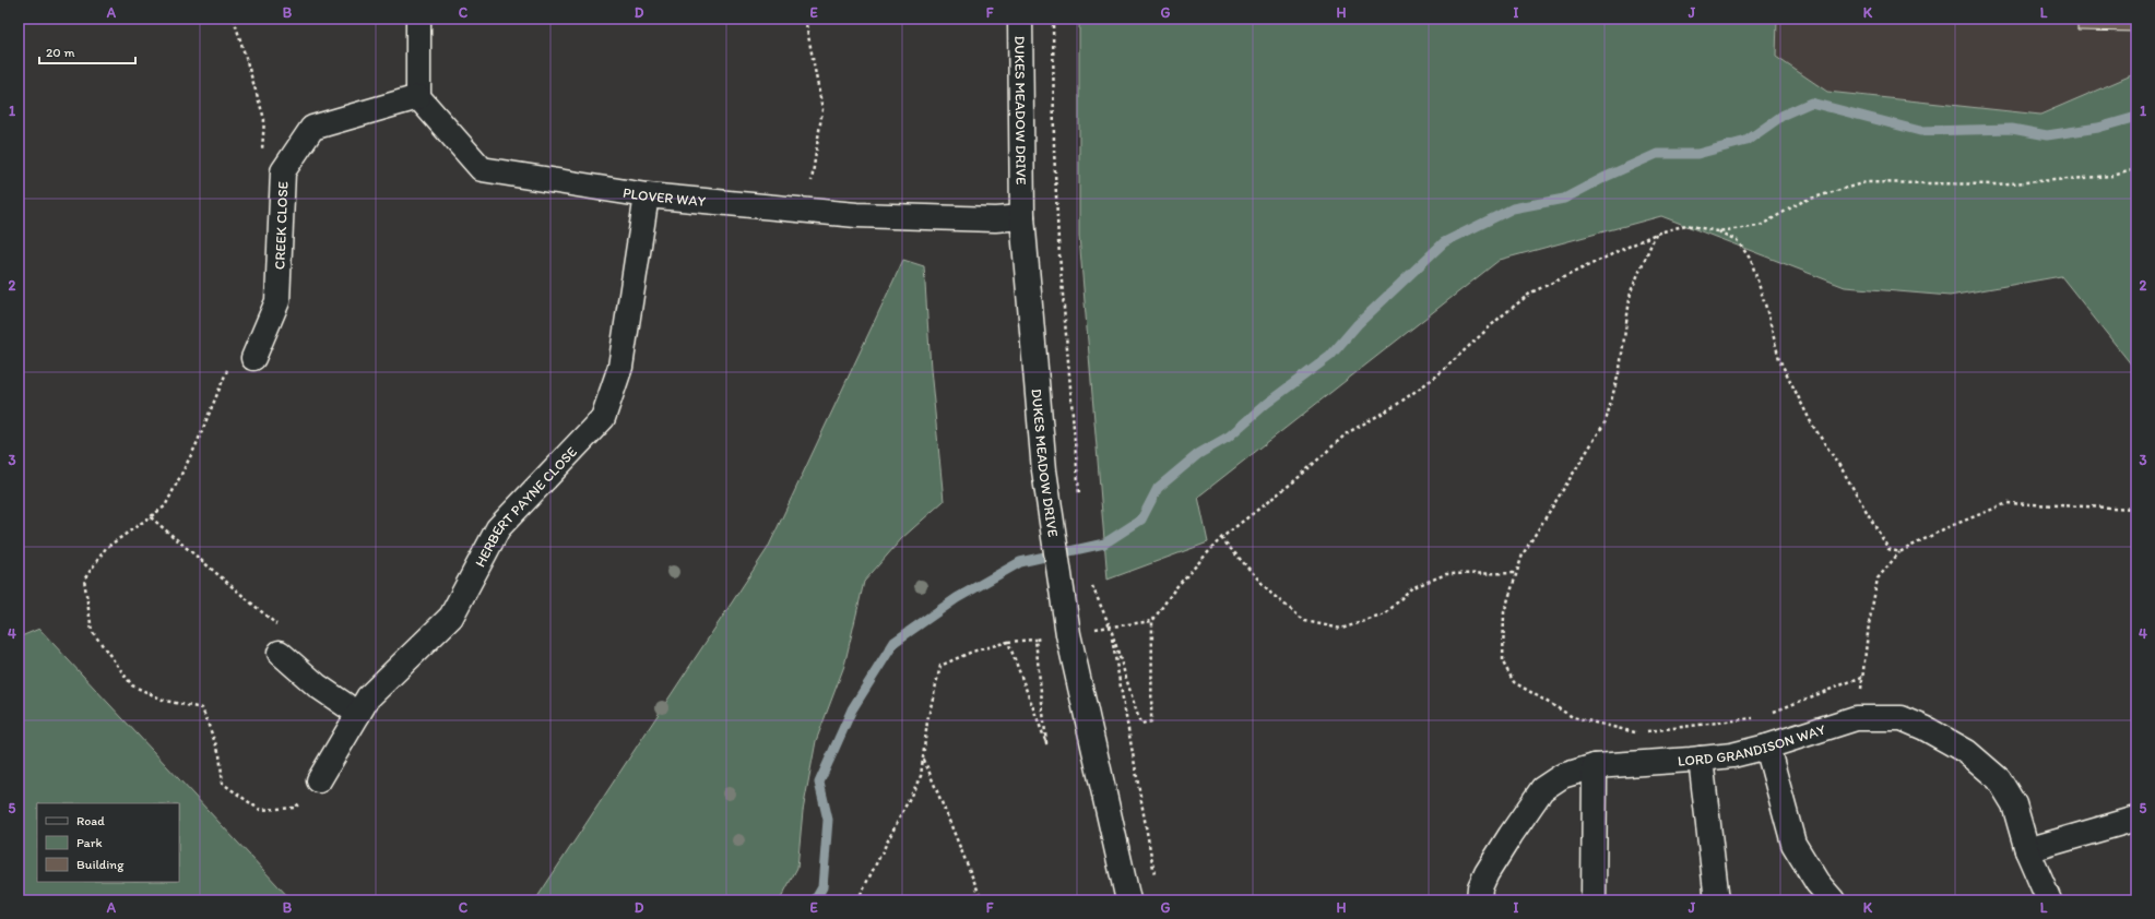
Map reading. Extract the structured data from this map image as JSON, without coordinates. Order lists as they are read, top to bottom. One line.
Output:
{"streets":{"street":["DUKES MEADOW DRIVE","PLOVER WAY","CREEK CLOSE","HERBERT PAYNE CLOSE","LORD GRANDISON WAY"]},"crossings":[["DUKES MEADOW DRIVE","PLOVER WAY"],["PLOVER WAY","CREEK CLOSE"],["PLOVER WAY","HERBERT PAYNE CLOSE"]],"legend":["Road","Park","Building"],"scale_bar":"20 m","grid":{"columns":["A","B","C","D","E","F","G","H","I","J","K","L"],"rows":["1","2","3","4","5"]}}
